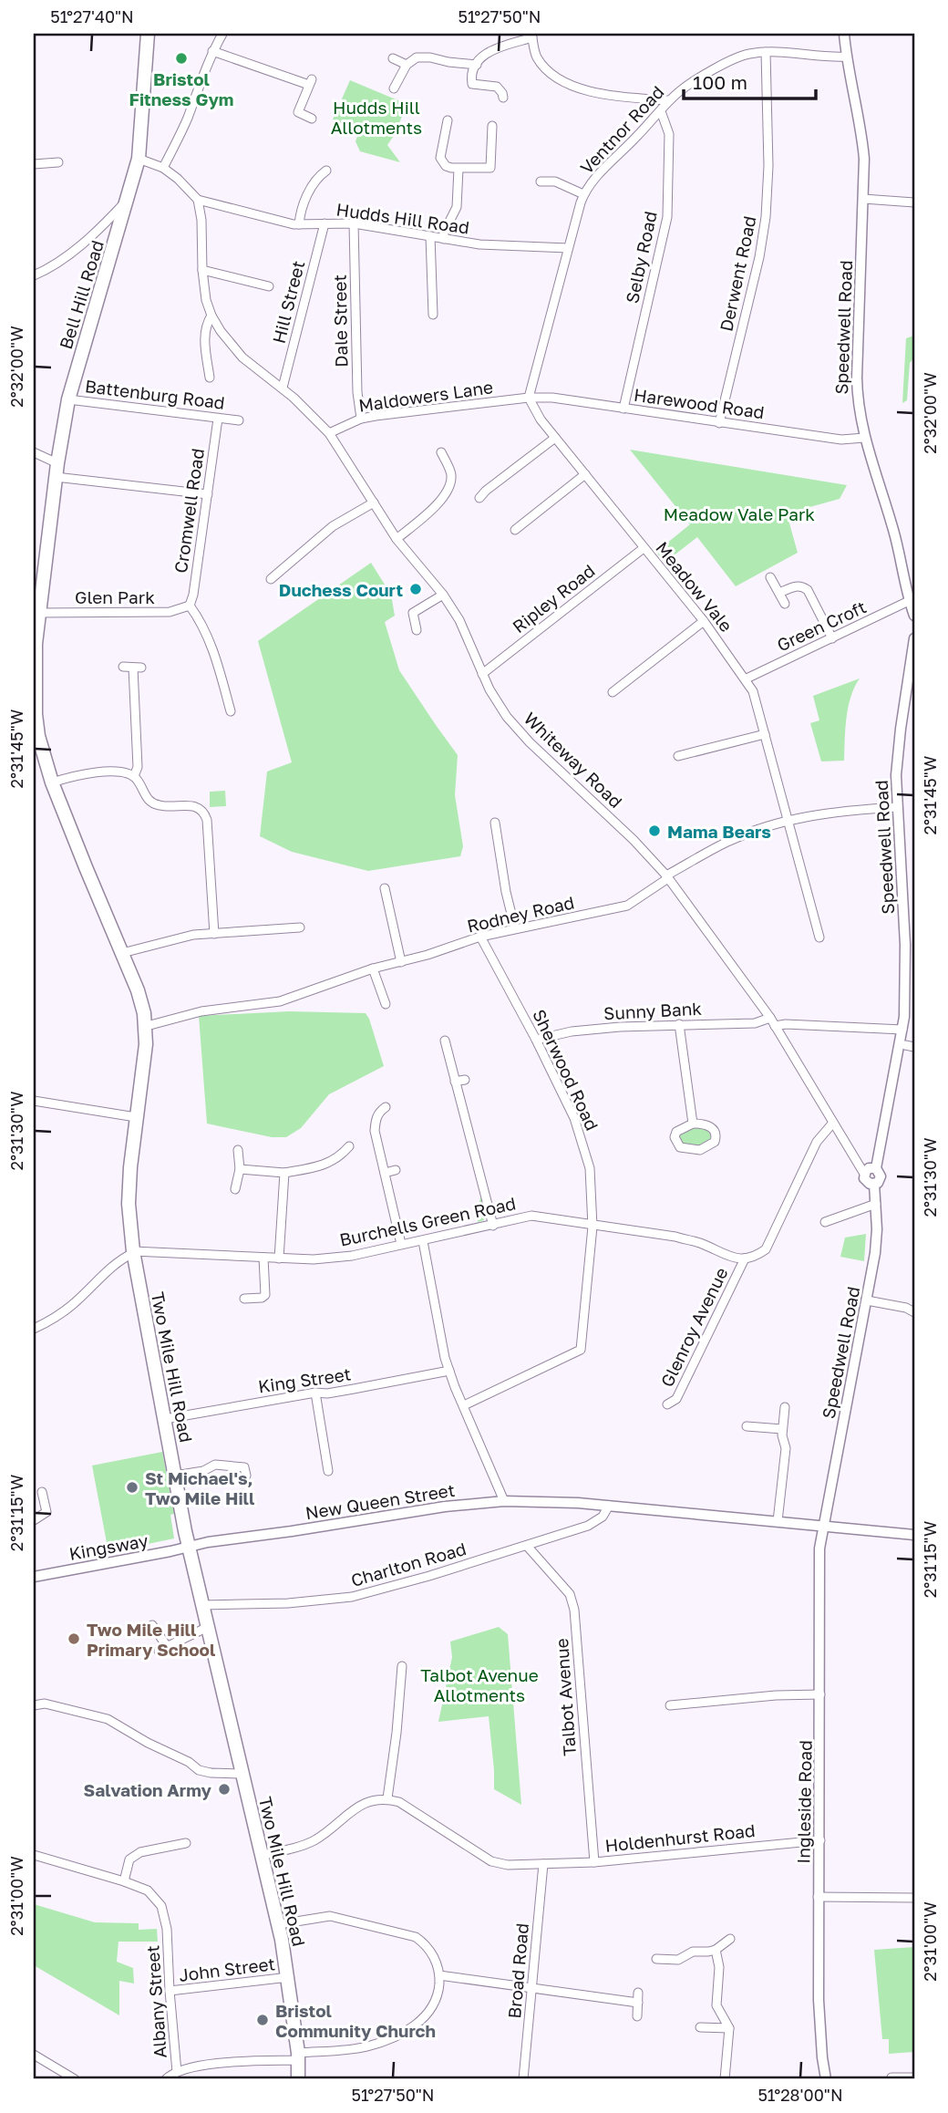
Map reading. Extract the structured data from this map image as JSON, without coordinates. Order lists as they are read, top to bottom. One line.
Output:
{"streets":{"main road":["Bell Hill Road","Two Mile Hill Road"],"street":["Ventnor Road","Hudds Hill Road","Selby Road","Derwent Road","Hill Street","Dale Street","Speedwell Road","Battenburg Road","Maldowers Lane","Harewood Road","Cromwell Road","Meadow Vale","Glen Park","Ripley Road","Green Croft","Whiteway Road","Rodney Road","Sunny Bank","Sherwood Road","Burchells Green Road","Glenroy Avenue","King Street","New Queen Street","Kingsway","Charlton Road","Talbot Avenue","Ingleside Road","Holdenhurst Road","John Street","Broad Road","Albany Street"]},"crossings":[["Ventnor Road","Hudds Hill Road"],["Ventnor Road","Selby Road"],["Ventnor Road","Derwent Road"],["Ventnor Road","Speedwell Road"],["Ventnor Road","Maldowers Lane"],["Ventnor Road","Harewood Road"],["Ventnor Road","Meadow Vale"],["Hudds Hill Road","Hill Street"],["Hudds Hill Road","Dale Street"],["Hudds Hill Road","Whiteway Road"],["Selby Road","Harewood Road"],["Derwent Road","Harewood Road"],["Bell Hill Road","Battenburg Road"],["Bell Hill Road","Glen Park"],["Bell Hill Road","Two Mile Hill Road"],["Hill Street","Whiteway Road"],["Dale Street","Maldowers Lane"],["Speedwell Road","Harewood Road"],["Speedwell Road","Green Croft"],["Speedwell Road","Whiteway Road"],["Speedwell Road","Rodney Road"],["Speedwell Road","Ingleside Road"],["Battenburg Road","Cromwell Road"],["Maldowers Lane","Harewood Road"],["Maldowers Lane","Meadow Vale"],["Maldowers Lane","Whiteway Road"],["Harewood Road","Meadow Vale"],["Cromwell Road","Glen Park"],["Meadow Vale","Ripley Road"],["Meadow Vale","Green Croft"],["Meadow Vale","Rodney Road"],["Ripley Road","Whiteway Road"],["Whiteway Road","Rodney Road"],["Whiteway Road","Sunny Bank"],["Rodney Road","Sherwood Road"],["Rodney Road","Two Mile Hill Road"],["Sunny Bank","Sherwood Road"],["Sherwood Road","Burchells Green Road"],["Burchells Green Road","Glenroy Avenue"],["Burchells Green Road","Two Mile Hill Road"],["Two Mile Hill Road","King Street"],["Two Mile Hill Road","New Queen Street"],["Two Mile Hill Road","Kingsway"],["Two Mile Hill Road","Charlton Road"],["Two Mile Hill Road","John Street"],["New Queen Street","Kingsway"],["New Queen Street","Charlton Road"],["Charlton Road","Talbot Avenue"],["Talbot Avenue","Holdenhurst Road"],["Ingleside Road","Holdenhurst Road"],["Holdenhurst Road","Broad Road"],["John Street","Albany Street"]],"parks":["Hudds Hill Allotments","Meadow Vale Park","Talbot Avenue Allotments"],"places":["Bristol Fitness Gym","Duchess Court","Mama Bears","St Michael's, Two Mile Hill","Two Mile Hill Primary School","Salvation Army","Bristol Community Church"],"scale_bar":"100 m","coordinates":["51°27'40\"N","51°27'50\"N","2°32'00\"W","2°31'45\"W","2°31'30\"W","2°31'15\"W","2°31'00\"W","51°28'00\"N"]}
